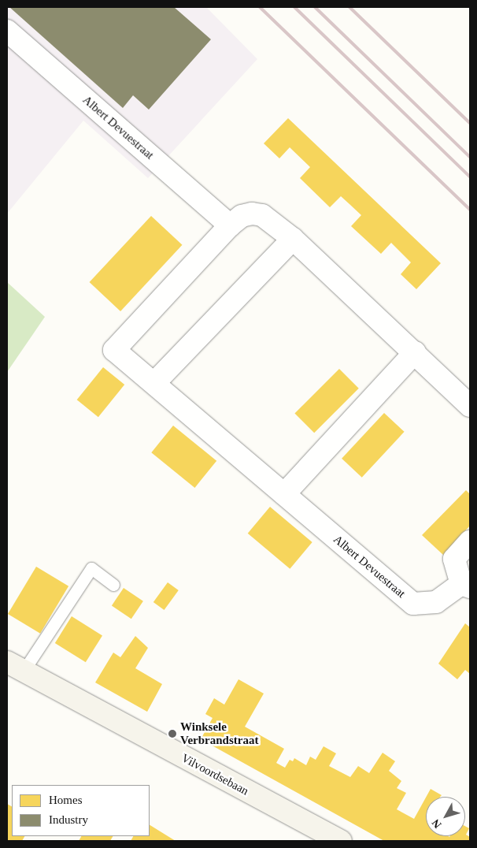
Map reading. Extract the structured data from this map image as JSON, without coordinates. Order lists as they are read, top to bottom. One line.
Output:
{"streets":{"street":["Albert Devuestraat","Vilvoordsebaan"]},"places":["Winksele Verbrandstraat"],"legend":["Homes","Industry"],"north":"bottom left"}
